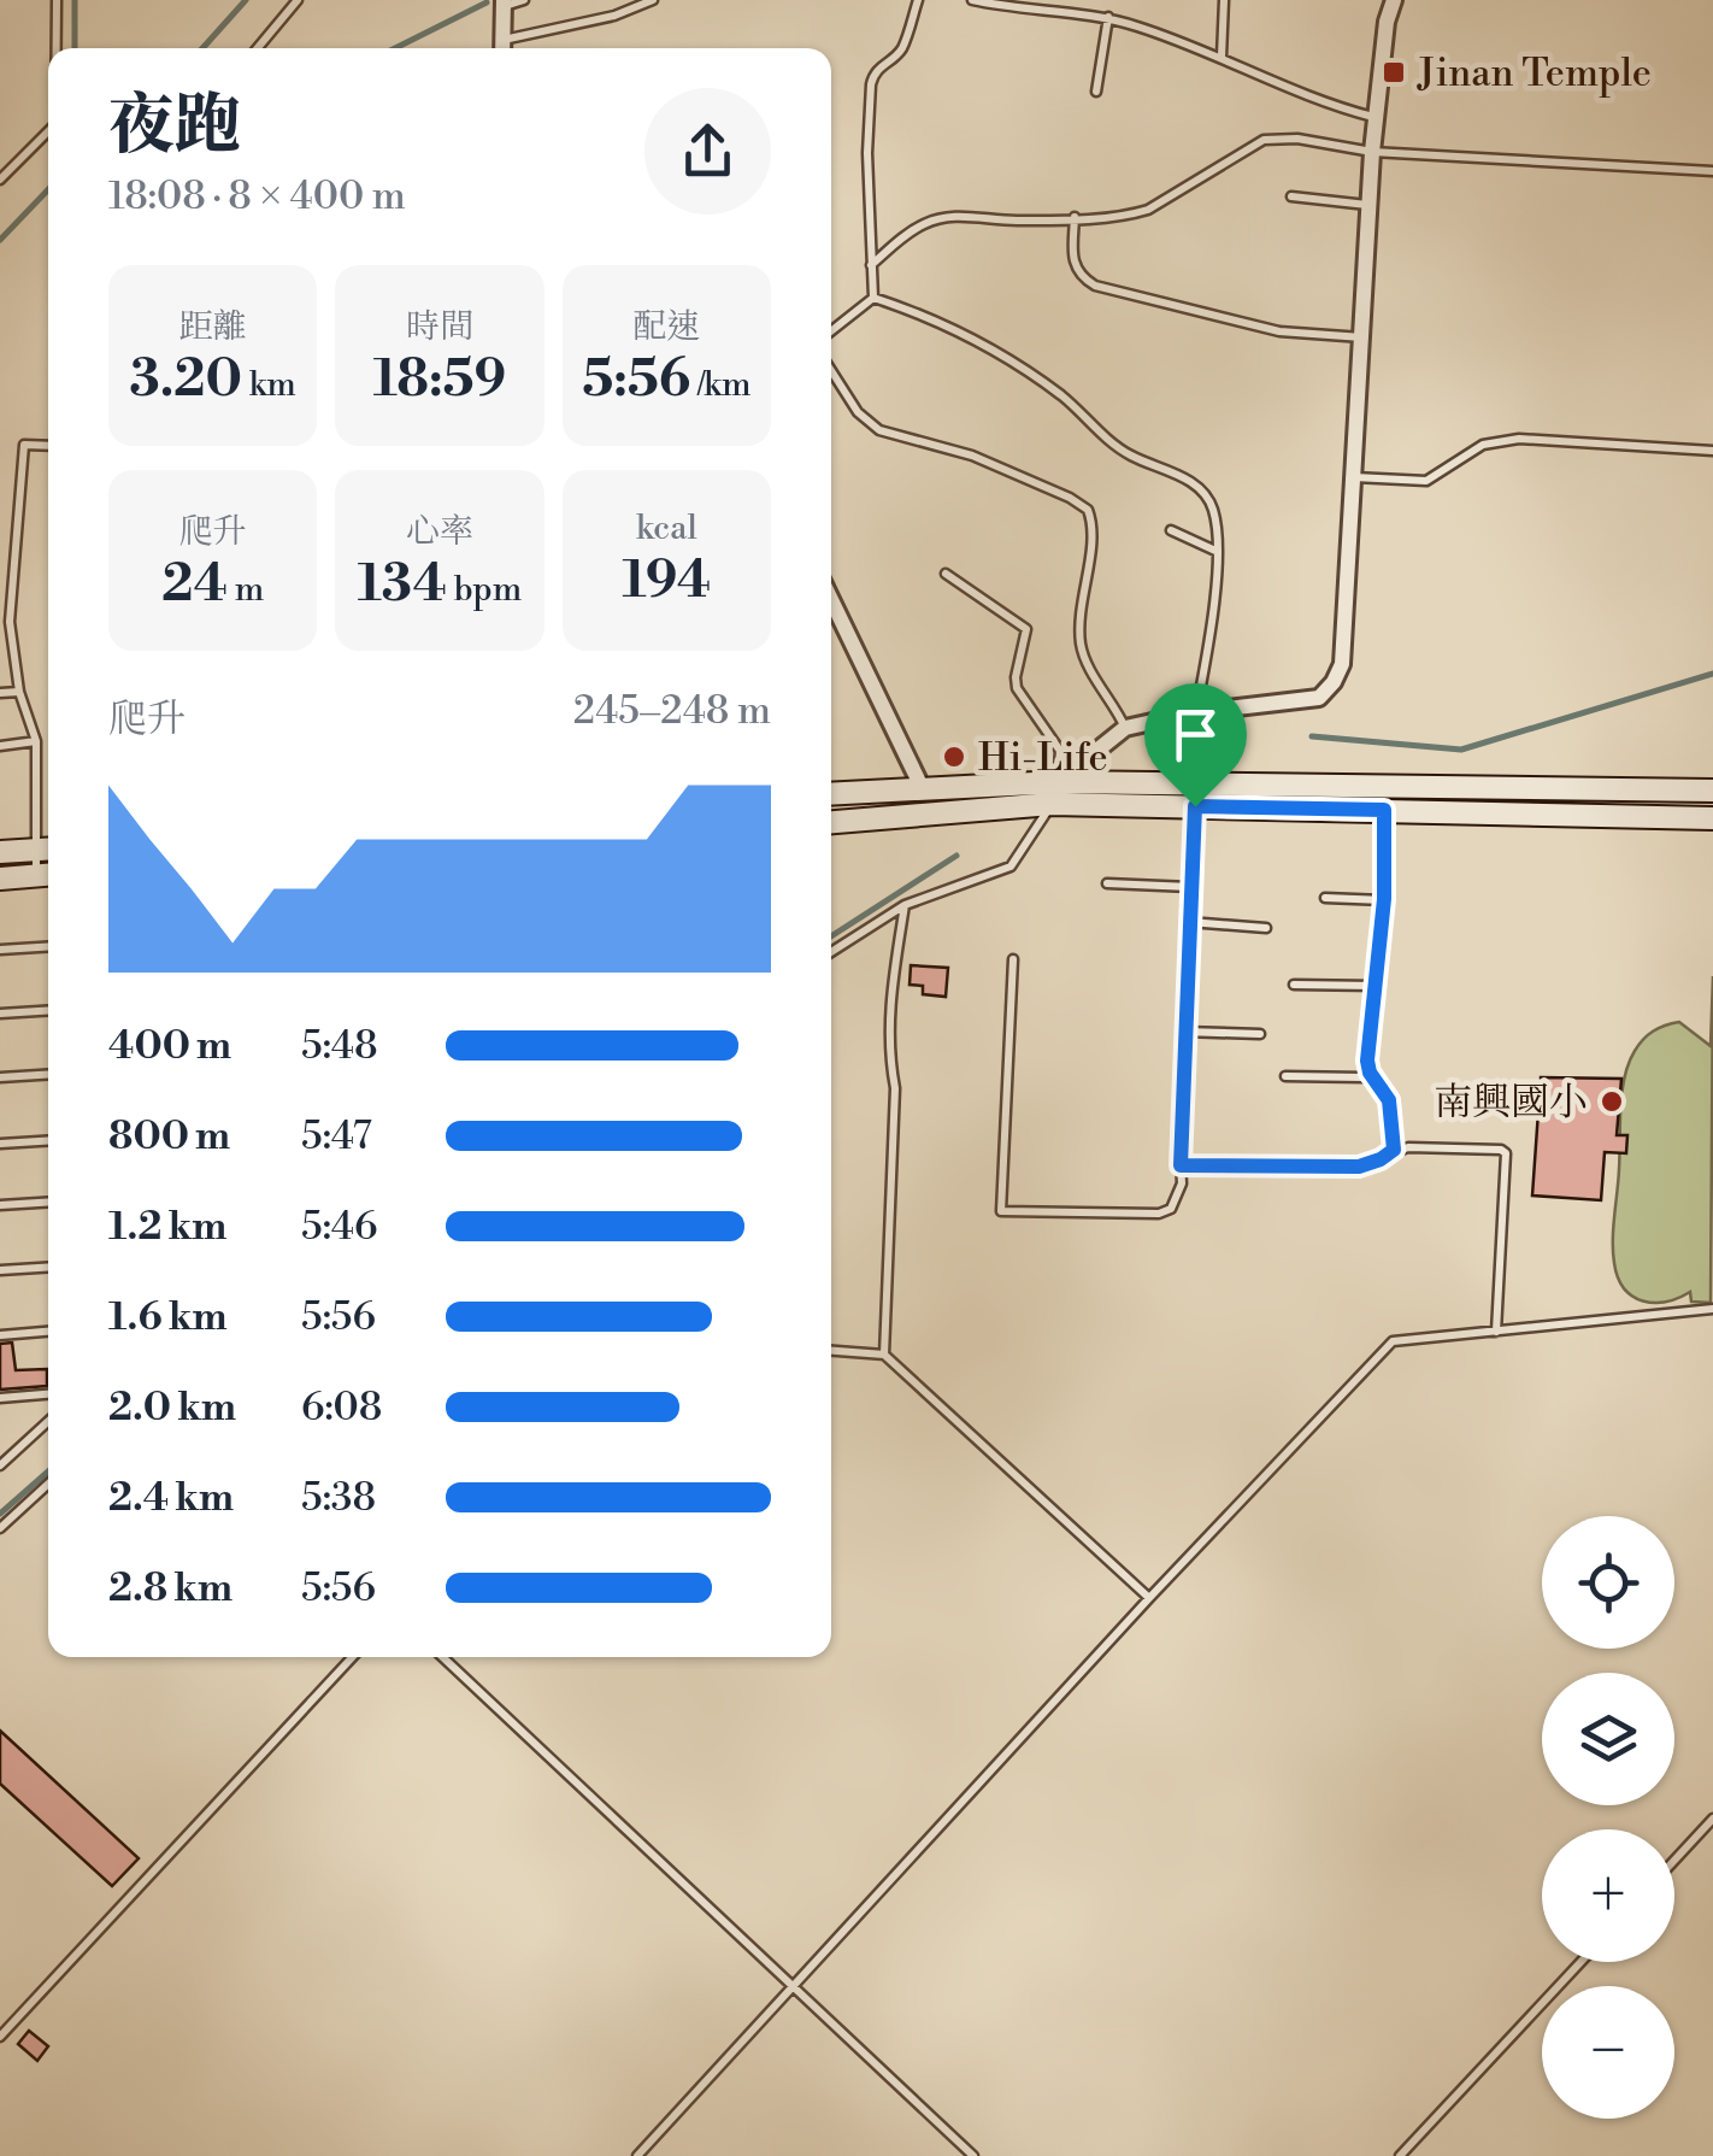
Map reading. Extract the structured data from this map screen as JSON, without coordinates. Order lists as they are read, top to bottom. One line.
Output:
{"places":{"transit":["Jinan Temple"],"other":["Hi-Life","南興國小"]},"page":{"heading":["夜跑","18:08 · 8 × 400 m"],"stats":[["距離","3.20 km"],["時間","18:59"],["配速","5:56 /km"],["爬升","24 m"],["心率","134 bpm"],["kcal","194"]],"chart":["爬升","245–248 m"],"list":[{"name":"400 m","note":"5:48"},{"name":"800 m","note":"5:47"},{"name":"1.2 km","note":"5:46"},{"name":"1.6 km","note":"5:56"},{"name":"2.0 km","note":"6:08"},{"name":"2.4 km","note":"5:38"},{"name":"2.8 km","note":"5:56"}],"map_buttons":["+","−"]}}
